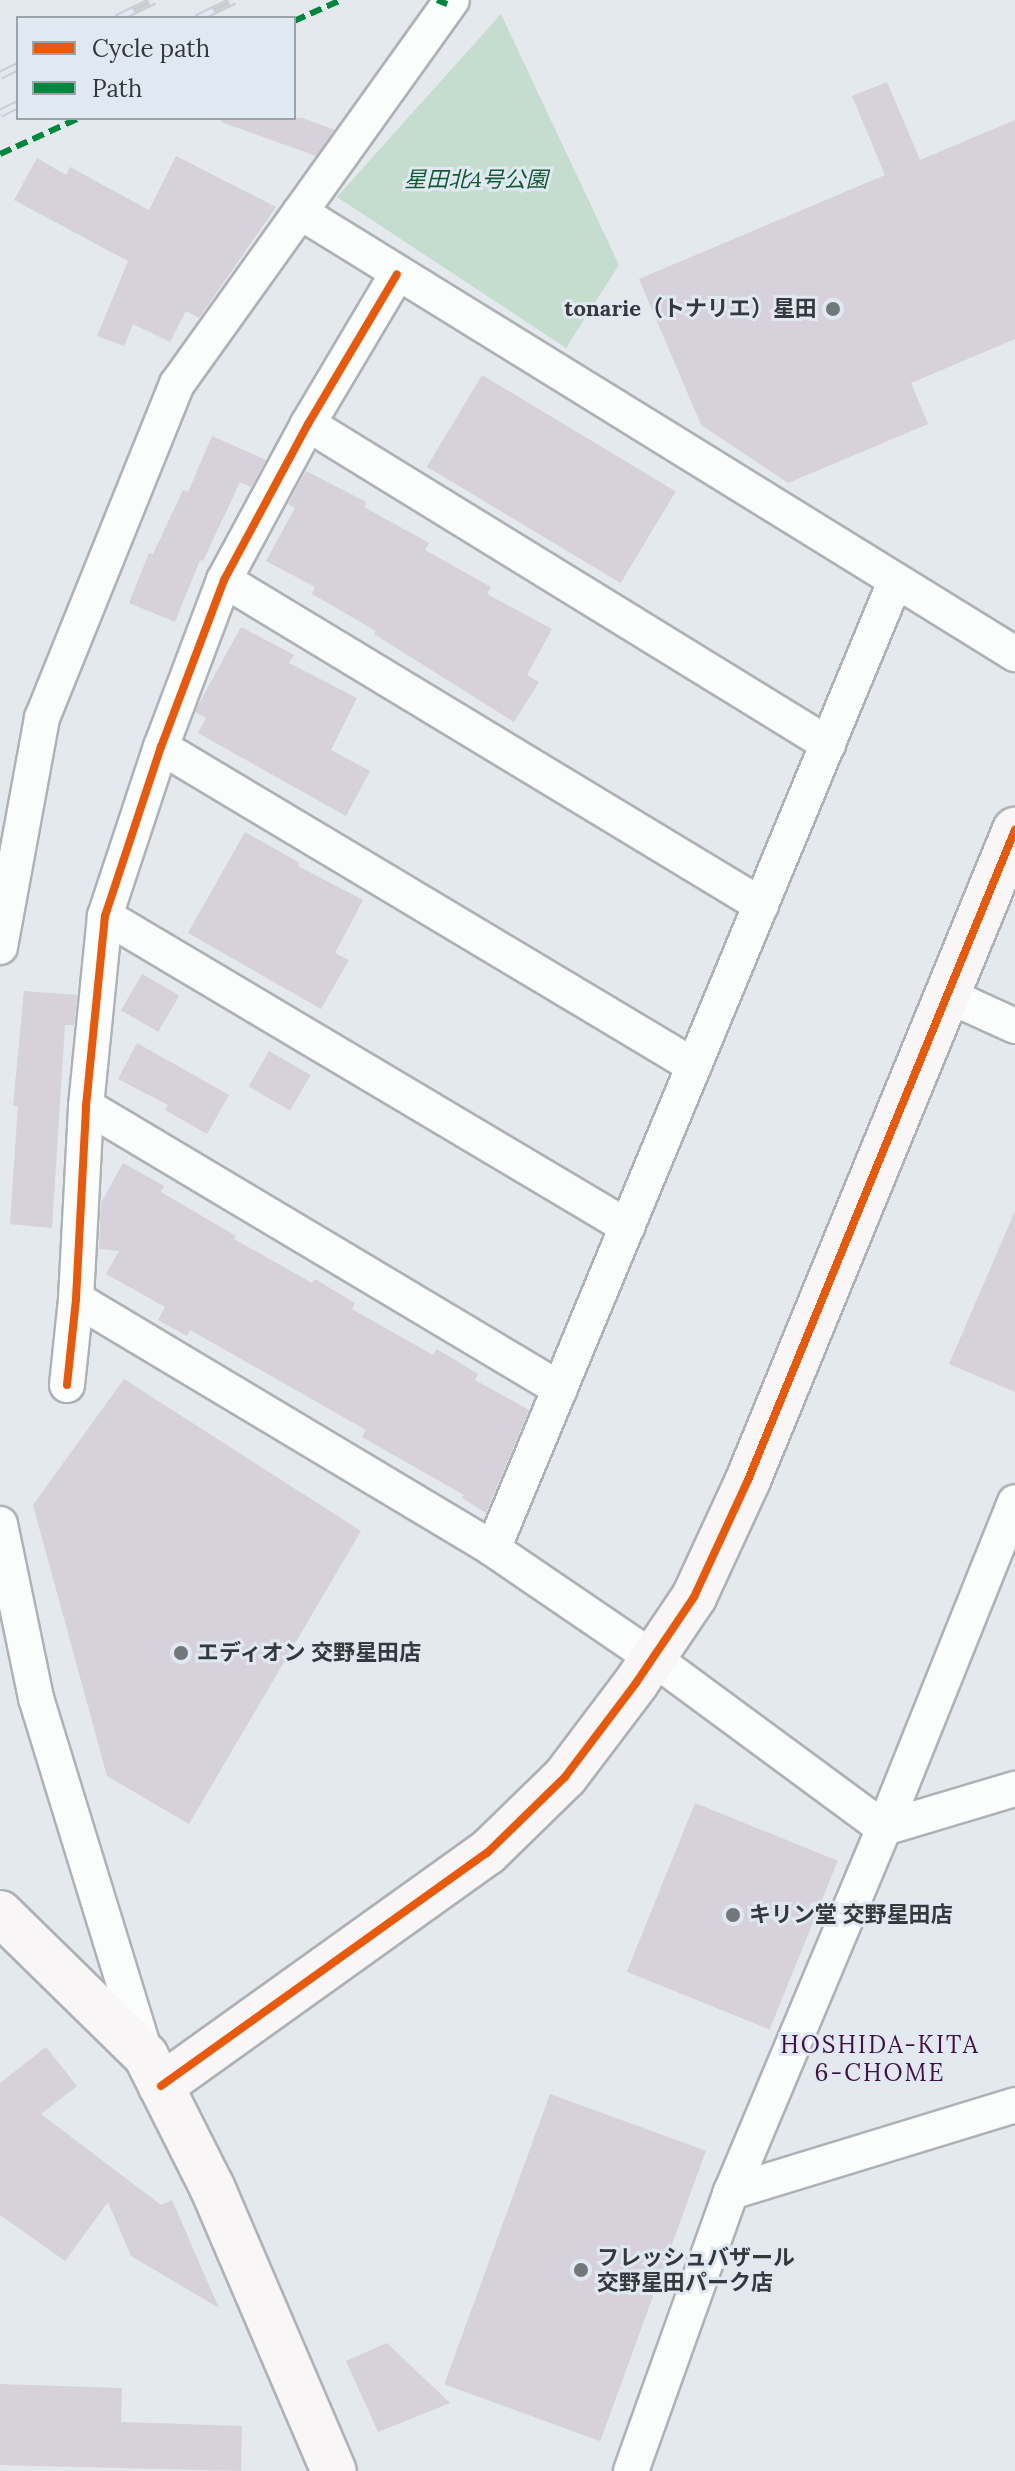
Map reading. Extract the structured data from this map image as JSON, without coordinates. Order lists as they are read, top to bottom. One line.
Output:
{"districts":["HOSHIDA-KITA 6-CHOME"],"parks":["星田北4号公園"],"places":["tonarie（トナリエ）星田","エディオン 交野星田店","キリン堂 交野星田店","フレッシュバザール 交野星田パーク店"],"legend":["Cycle path","Path"]}
